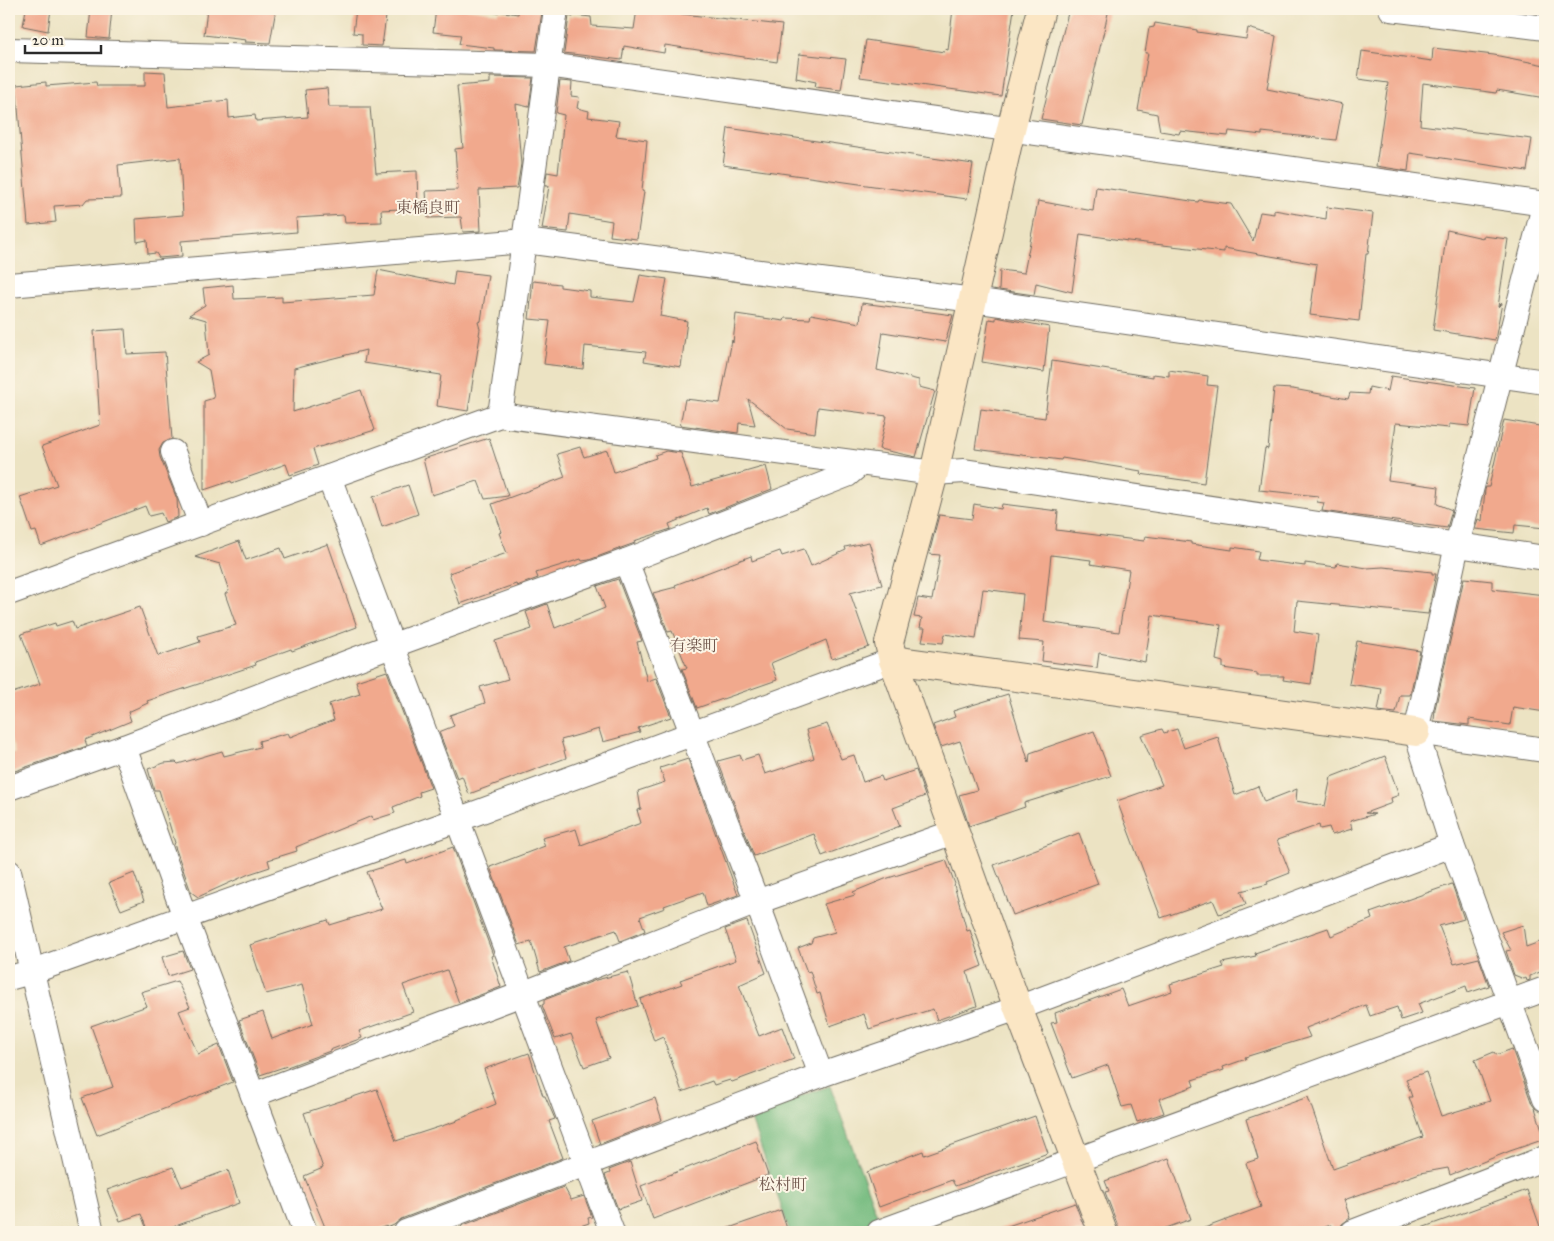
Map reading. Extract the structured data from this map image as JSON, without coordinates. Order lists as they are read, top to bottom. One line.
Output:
{"districts":["東橋良町","有楽町","松村町"],"scale_bar":"20 m"}
